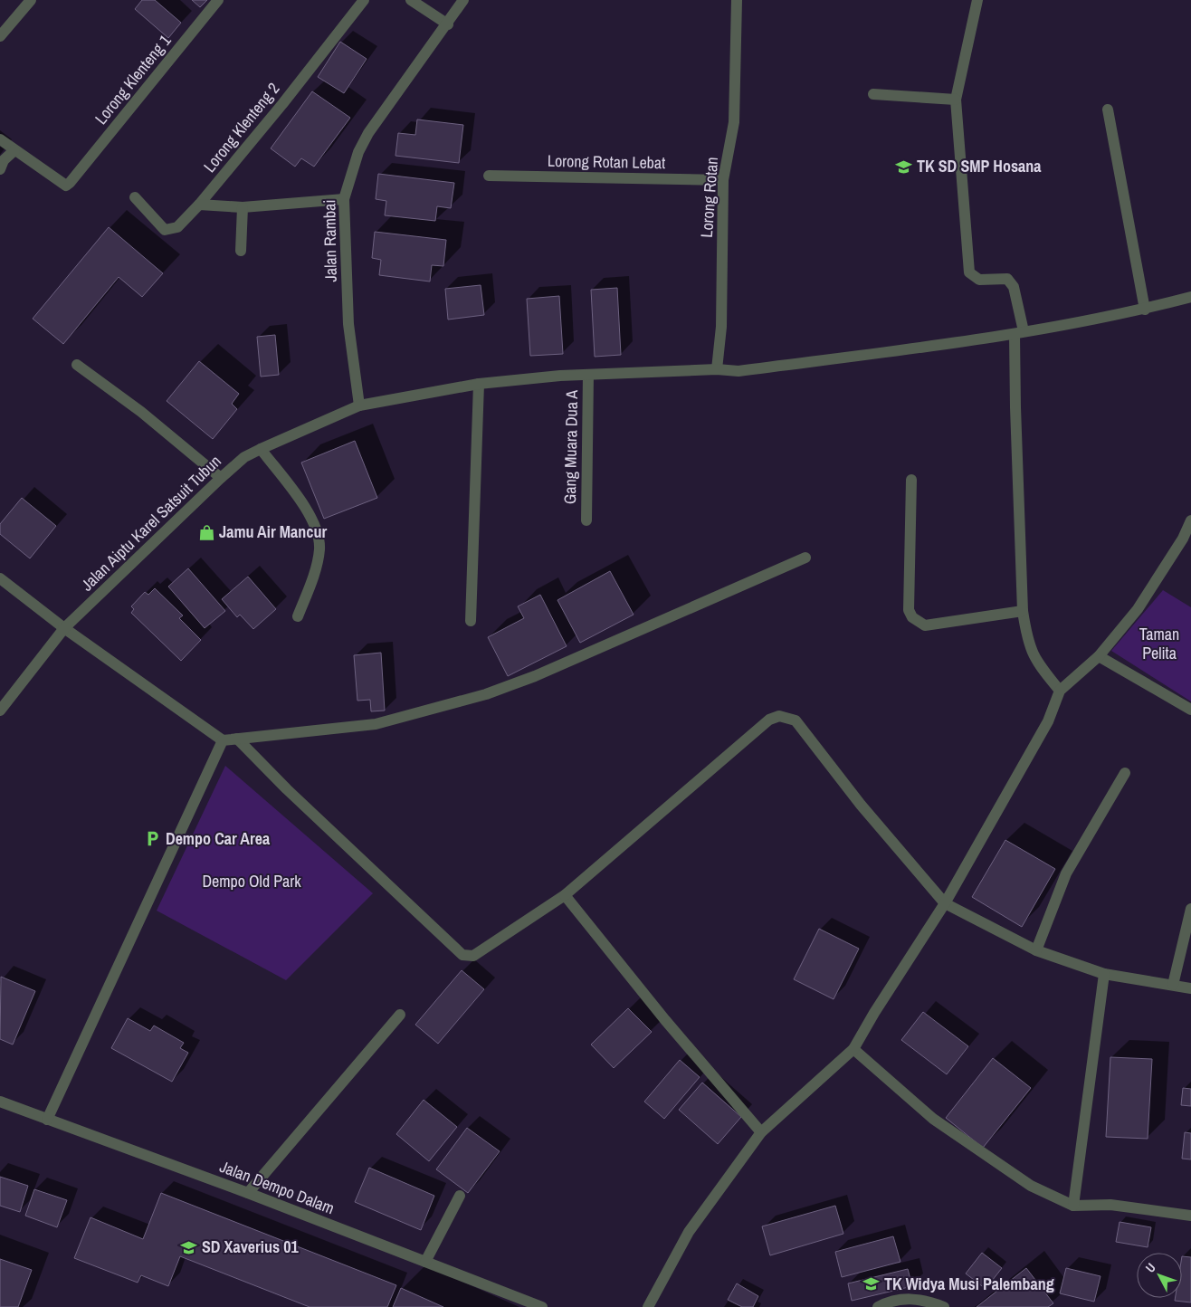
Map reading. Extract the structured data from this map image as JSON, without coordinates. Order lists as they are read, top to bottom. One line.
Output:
{"streets":{"street":["Lorong Klenteng 1","Lorong Klenteng 2","Lorong Rotan Lebat","Lorong Rotan","Jalan Rambai","Gang Muara Dua A","Jalan Aiptu Karel Satsuit Tubun","Jalan Dempo Dalam"]},"crossings":[["Lorong Rotan Lebat","Lorong Rotan"],["Lorong Rotan","Jalan Aiptu Karel Satsuit Tubun"],["Jalan Rambai","Jalan Aiptu Karel Satsuit Tubun"],["Gang Muara Dua A","Jalan Aiptu Karel Satsuit Tubun"]],"parks":["Taman Pelita","Dempo Old Park"],"places":{"school or university":["TK SD SMP Hosana","SD Xaverius 01","TK Widya Musi Palembang"],"shop":["Jamu Air Mancur"],"parking":["Dempo Car Area"]},"north":"top left"}
